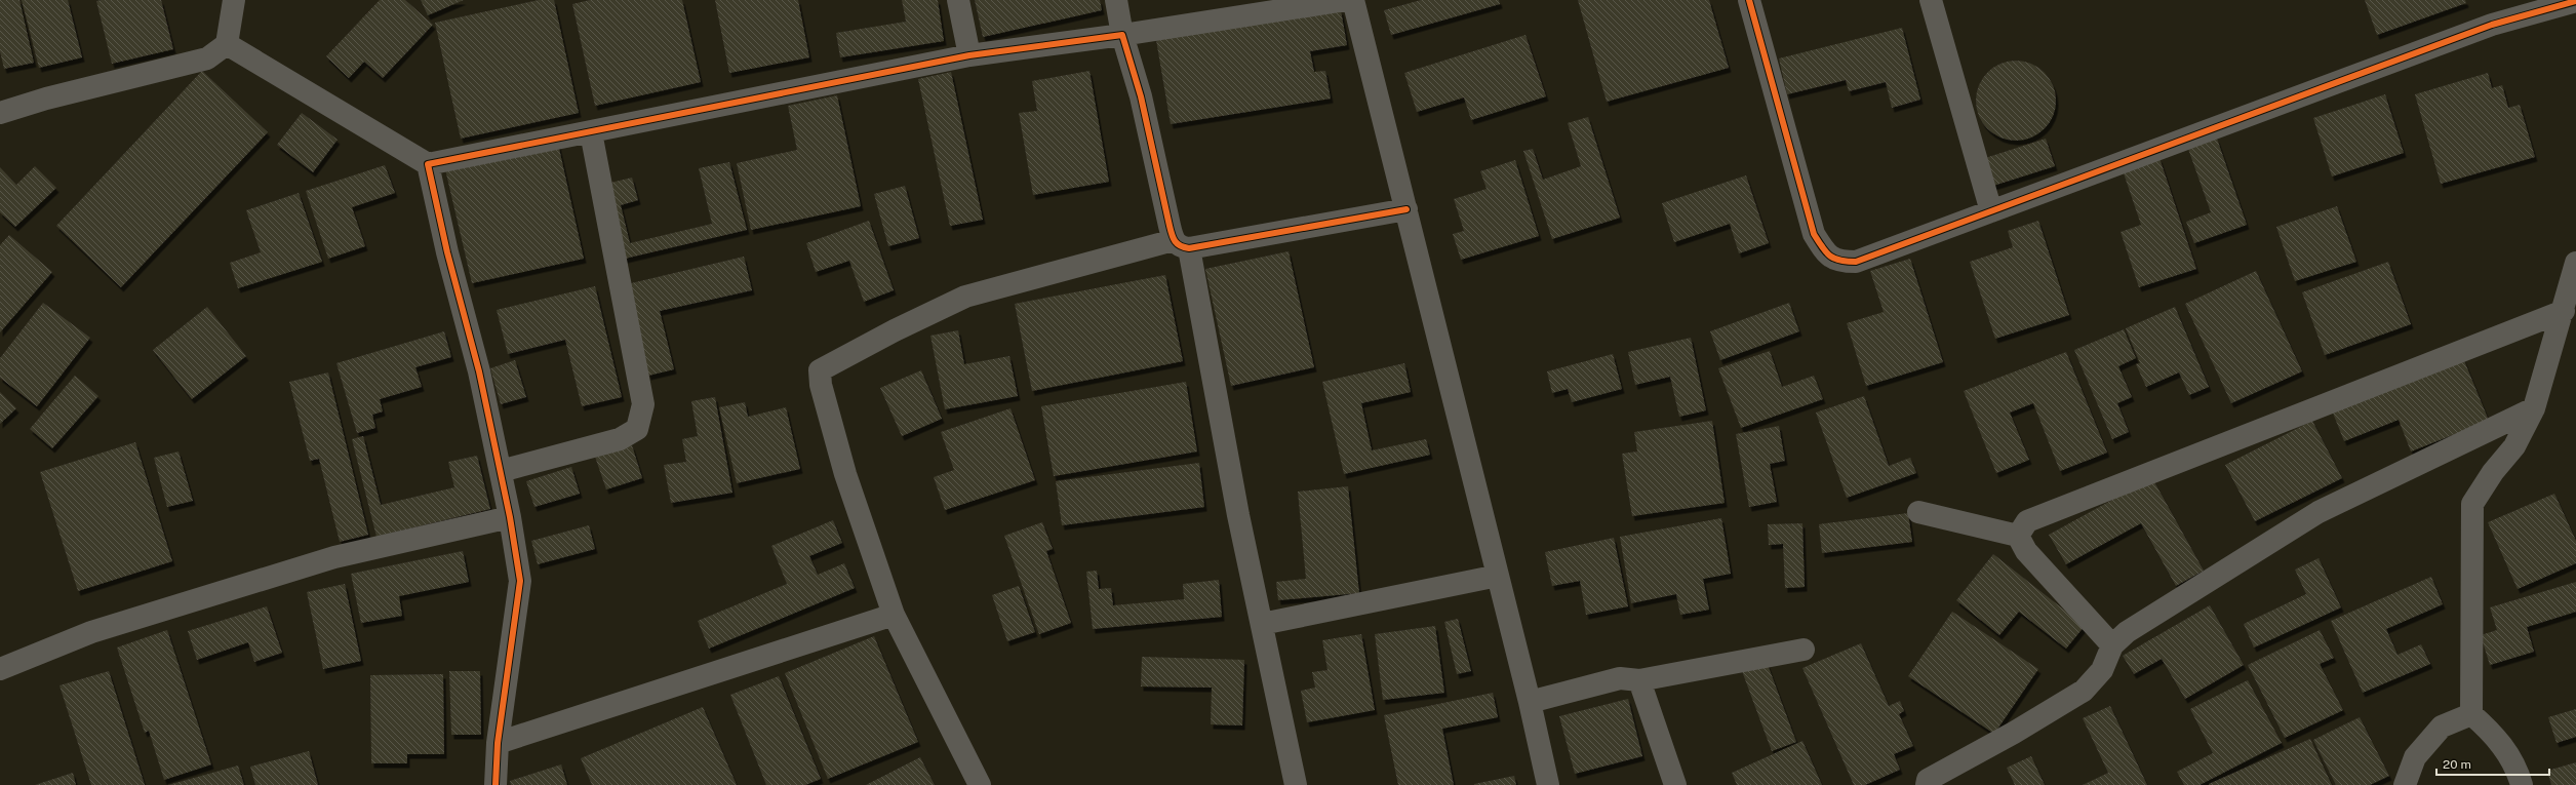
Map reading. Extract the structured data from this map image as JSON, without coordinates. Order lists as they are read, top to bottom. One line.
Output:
{"scale_bar":"20 m"}
